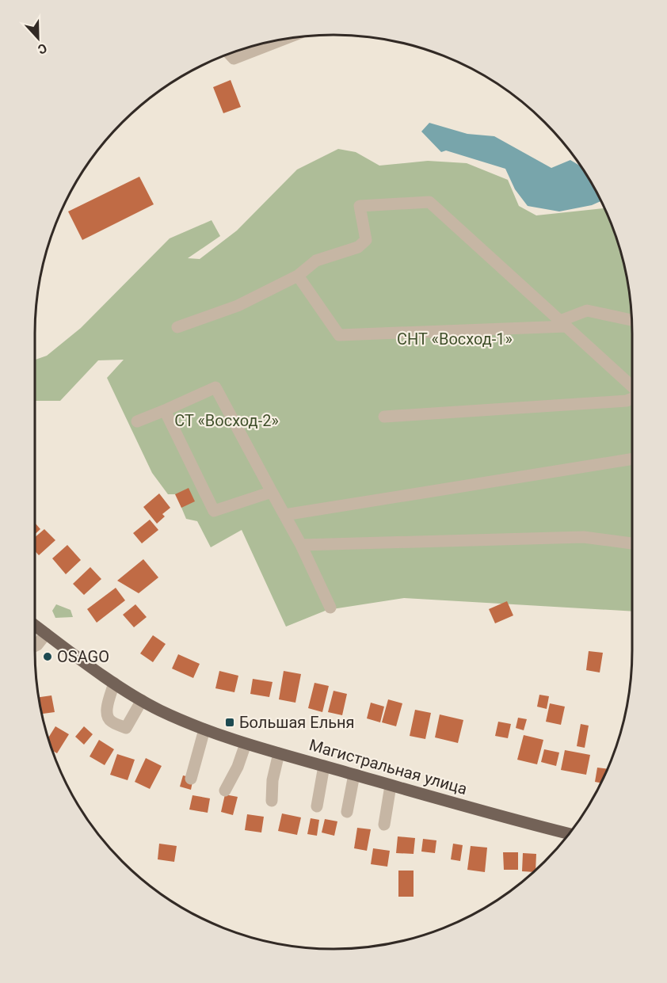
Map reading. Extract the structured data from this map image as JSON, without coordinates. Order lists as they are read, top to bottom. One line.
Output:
{"streets":{"main road":["Магистральная улица"]},"parks":["СНТ «Восход-1»","СТ «Восход-2»"],"places":{"other":["OSAGO"],"transit":["Большая Ельня"]},"north":"bottom"}
